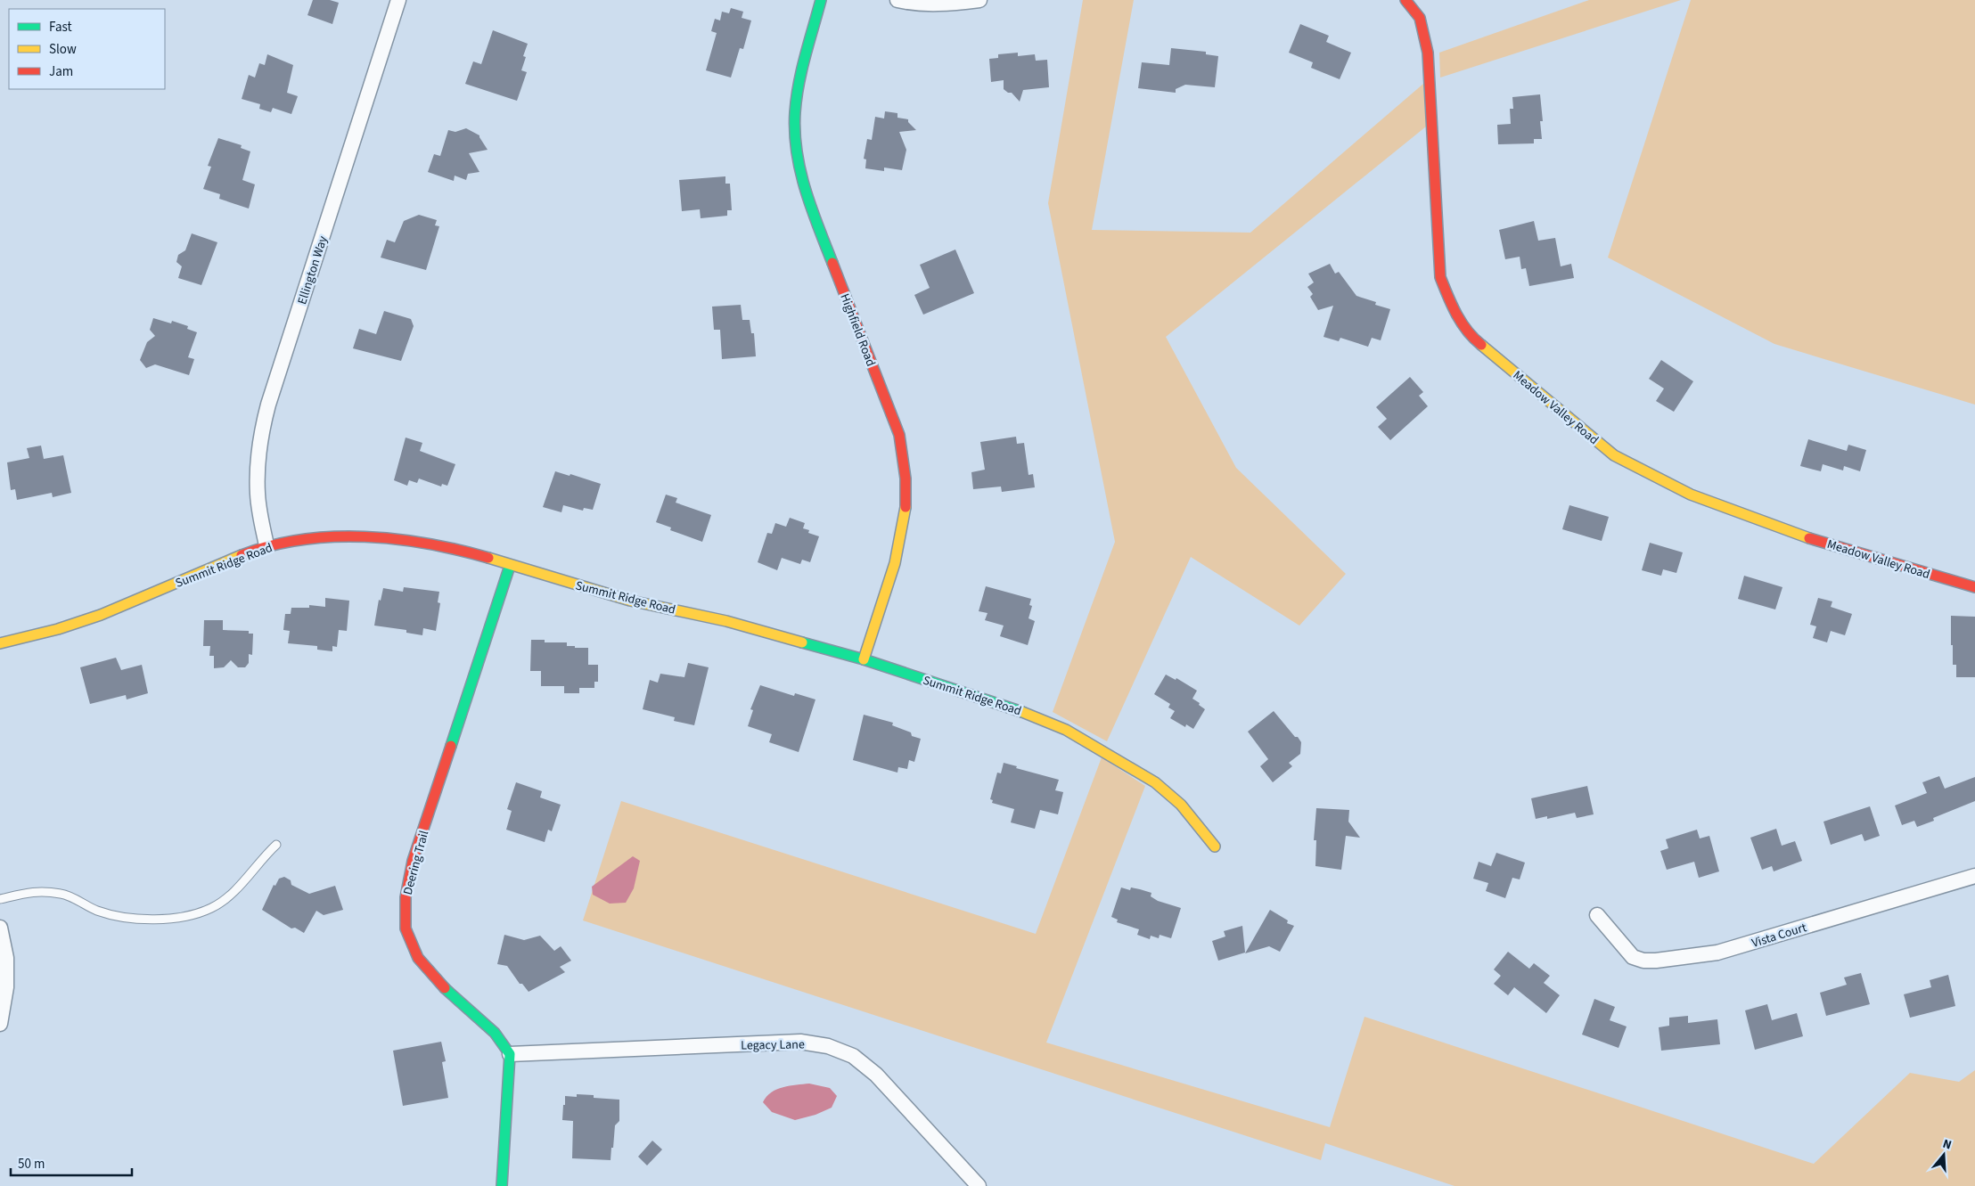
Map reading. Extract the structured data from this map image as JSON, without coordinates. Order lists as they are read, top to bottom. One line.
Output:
{"streets":{"street":["Ellington Way","Highfield Road","Meadow Valley Road","Summit Ridge Road","Deering Trail","Vista Court","Legacy Lane"]},"crossings":[["Ellington Way","Summit Ridge Road"],["Highfield Road","Summit Ridge Road"],["Summit Ridge Road","Deering Trail"],["Deering Trail","Legacy Lane"]],"legend":["Fast","Slow","Jam"],"scale_bar":"50 m","north":"top"}
